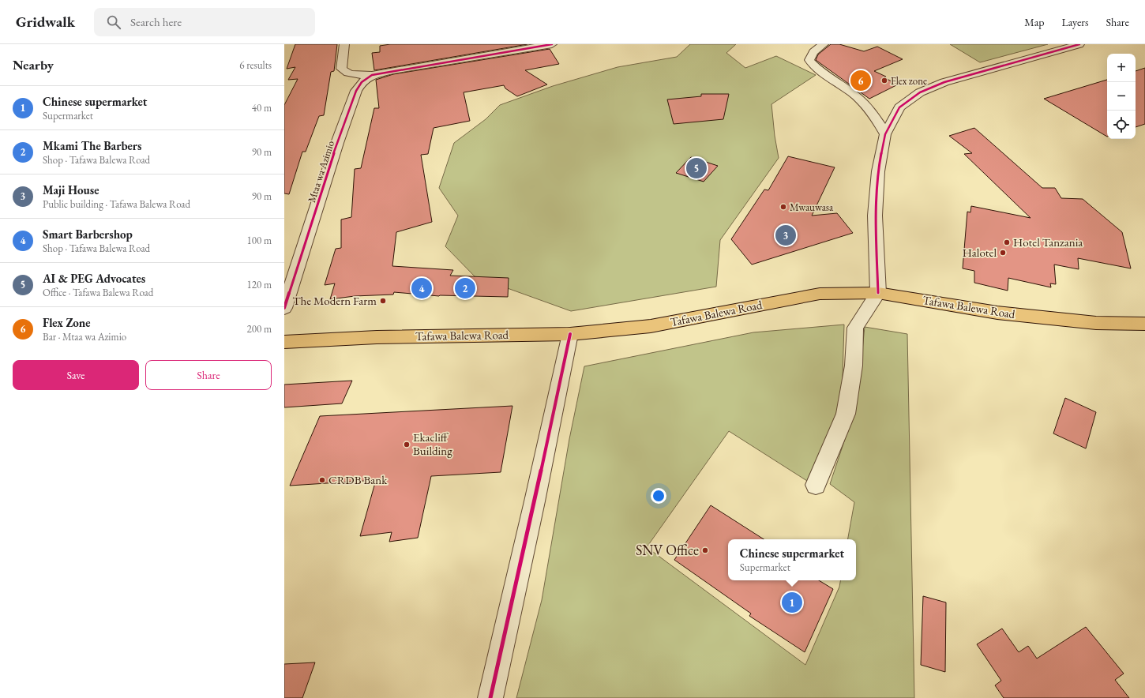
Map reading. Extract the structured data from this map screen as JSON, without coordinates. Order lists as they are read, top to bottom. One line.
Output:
{"streets":{"main road":["Tafawa Balewa Road"],"street":["Mtaa wa Azimio"]},"places":["Flex zone","Mwauwasa","Hotel Tanzania","Halotel","The Modern Farm","Ekacliff Building","CRDB Bank","SNV Office"],"page":{"header":"Gridwalk","search":"Search here","nav":["Map","Layers","Share"],"heading":["Nearby","6 results"],"map_buttons":["+","−"],"pins":["6","5","3","2","4","1"],"list":[{"mark":"1","name":"Chinese supermarket","note":"Supermarket","value":"40 m"},{"mark":"2","name":"Mkami The Barbers","note":"Shop · Tafawa Balewa Road","value":"90 m"},{"mark":"3","name":"Maji House","note":"Public building · Tafawa Balewa Road","value":"90 m"},{"mark":"4","name":"Smart Barbershop","note":"Shop · Tafawa Balewa Road","value":"100 m"},{"mark":"5","name":"AI & PEG Advocates","note":"Office · Tafawa Balewa Road","value":"120 m"},{"mark":"6","name":"Flex Zone","note":"Bar · Mtaa wa Azimio","value":"200 m"}],"buttons":["Save","Share"],"popup":["Chinese supermarket","Supermarket"]}}
